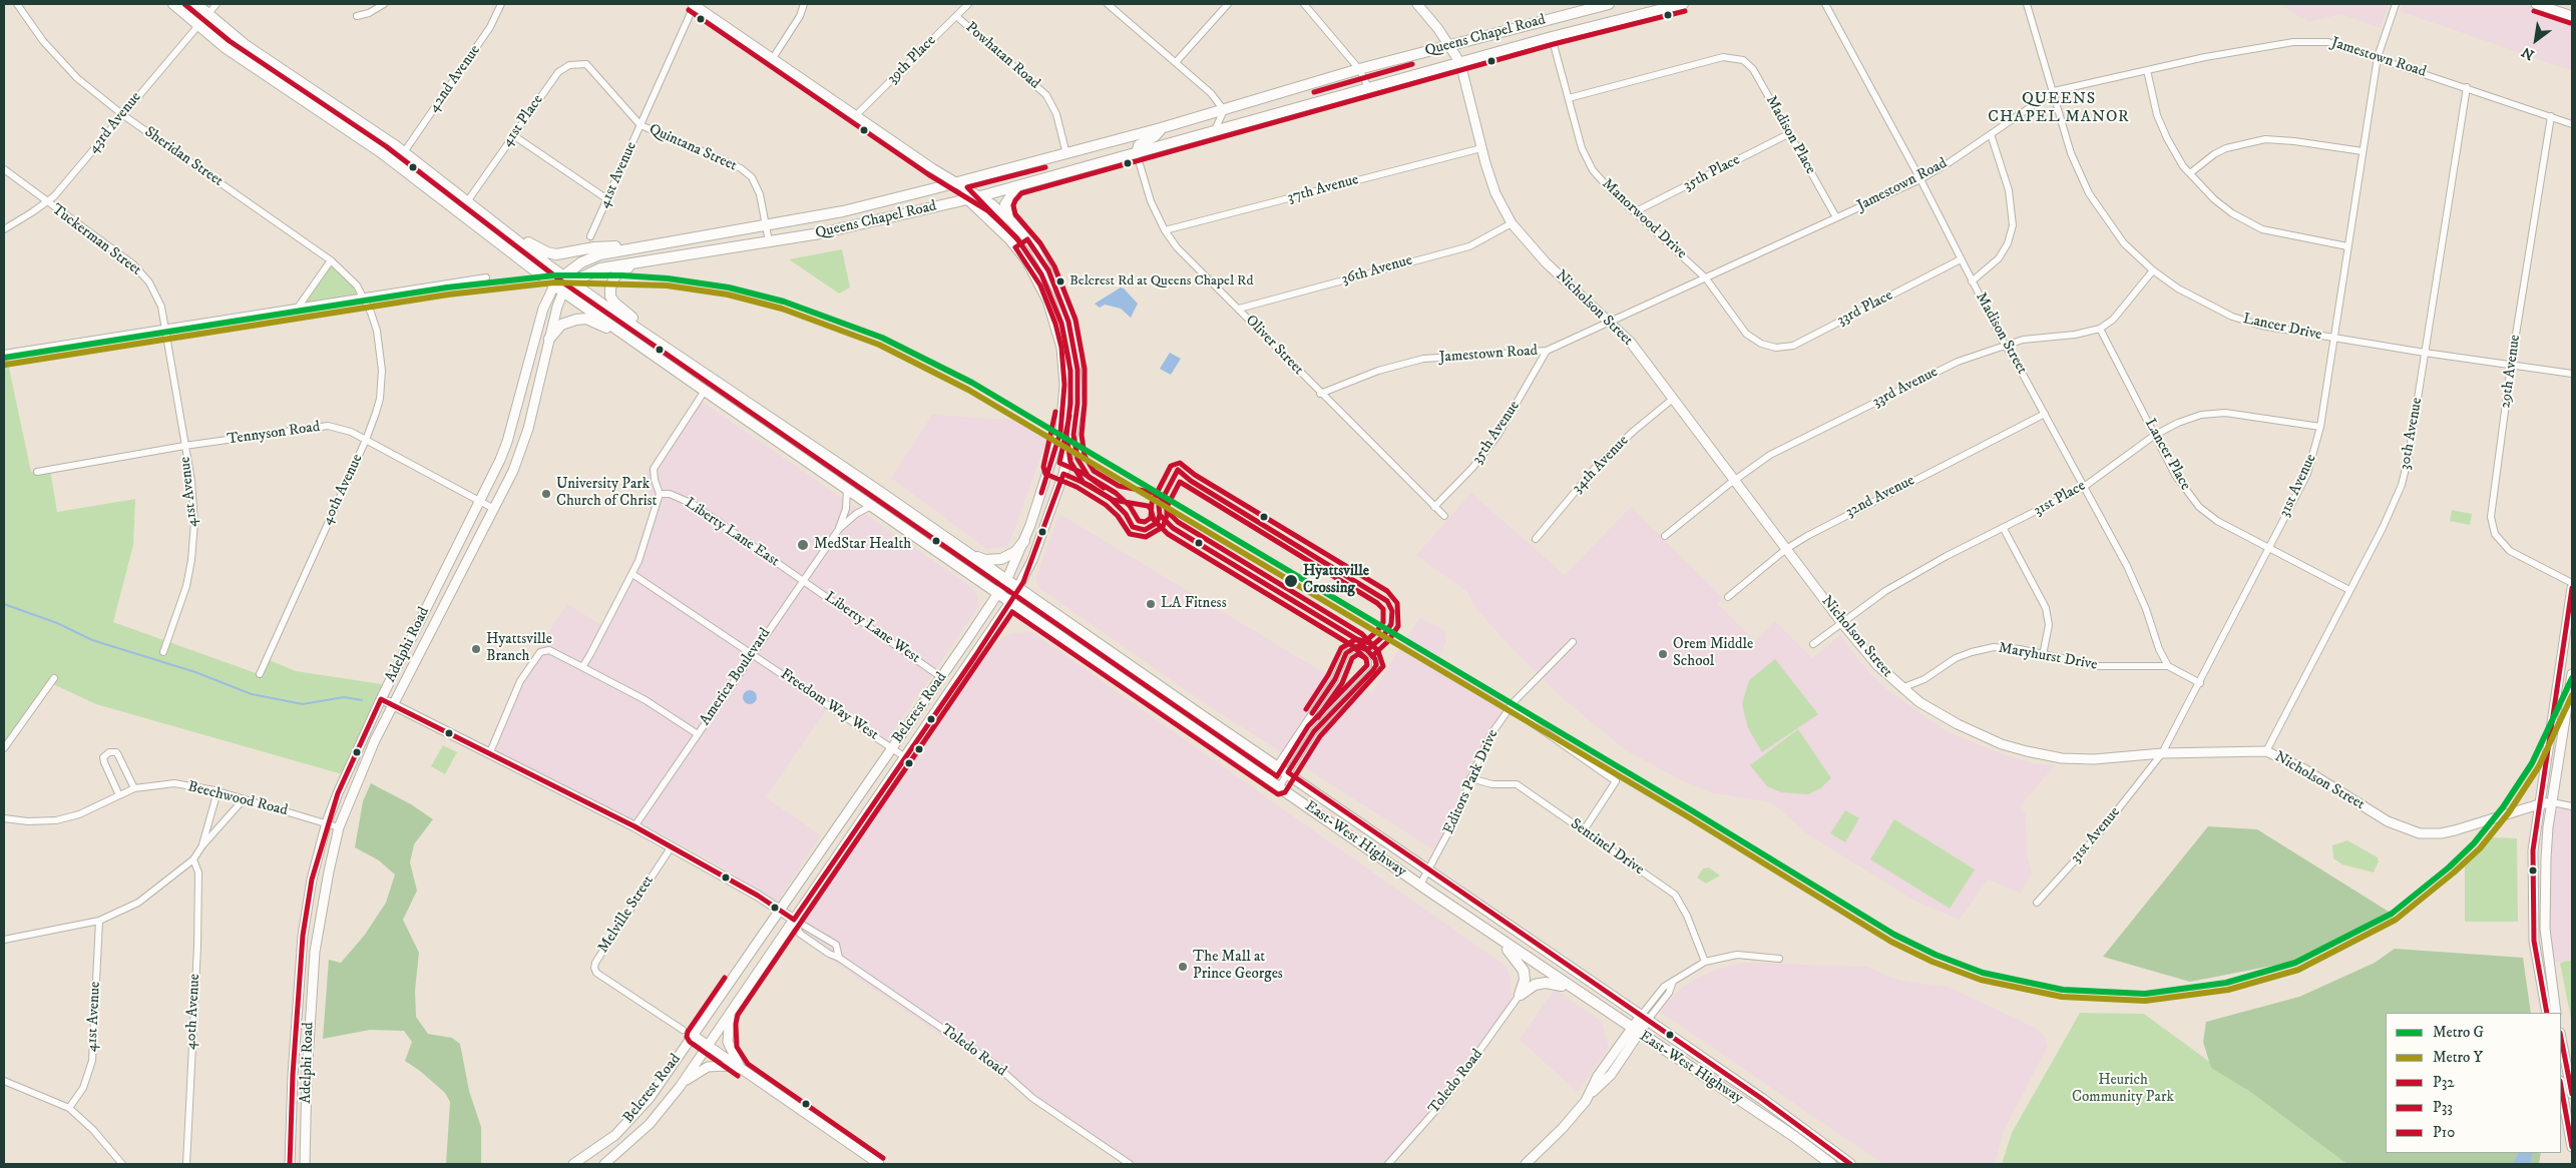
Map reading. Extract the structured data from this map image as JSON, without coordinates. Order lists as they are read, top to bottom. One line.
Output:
{"streets":{"main road":["Queens Chapel Road","Nicholson Street","Adelphi Road","Belcrest Road","East-West Highway","Toledo Road"],"street":["Powhatan Road","Jamestown Road","39th Place","42nd Avenue","41st Place","43rd Avenue","Madison Place","Quintana Street","Sheridan Street","35th Place","41st Avenue","37th Avenue","Manorwood Drive","Tuckerman Street","36th Avenue","33rd Place","Lancer Drive","Madison Street","Oliver Street","29th Avenue","33rd Avenue","35th Avenue","Tennyson Road","30th Avenue","Lancer Place","34th Avenue","31st Avenue","40th Avenue","32nd Avenue","31st Place","Liberty Lane East","Liberty Lane West","Maryhurst Drive","America Boulevard","Freedom Way West","Editors Park Drive","Beechwood Road","Sentinel Drive","Melville Street"]},"crossings":[["Queens Chapel Road","Powhatan Road"],["Queens Chapel Road","Quintana Street"],["Queens Chapel Road","Manorwood Drive"],["Queens Chapel Road","Nicholson Street"],["Queens Chapel Road","Oliver Street"],["Queens Chapel Road","Adelphi Road"],["Queens Chapel Road","Belcrest Road"],["Queens Chapel Road","East-West Highway"],["Powhatan Road","39th Place"],["Jamestown Road","Madison Place"],["Jamestown Road","Manorwood Drive"],["Jamestown Road","Nicholson Street"],["Jamestown Road","Lancer Drive"],["Jamestown Road","Madison Street"],["Jamestown Road","Oliver Street"],["Jamestown Road","29th Avenue"],["Jamestown Road","35th Avenue"],["Jamestown Road","30th Avenue"],["Jamestown Road","31st Avenue"],["42nd Avenue","East-West Highway"],["41st Place","Quintana Street"],["41st Place","East-West Highway"],["43rd Avenue","Sheridan Street"],["43rd Avenue","Tuckerman Street"],["43rd Avenue","East-West Highway"],["Madison Place","35th Place"],["Madison Place","Manorwood Drive"],["Quintana Street","41st Avenue"],["Sheridan Street","40th Avenue"],["35th Place","Manorwood Drive"],["41st Avenue","Tuckerman Street"],["41st Avenue","Tennyson Road"],["37th Avenue","Nicholson Street"],["37th Avenue","Oliver Street"],["Manorwood Drive","33rd Place"],["36th Avenue","Nicholson Street"],["36th Avenue","Oliver Street"],["Nicholson Street","33rd Avenue"],["Nicholson Street","30th Avenue"],["Nicholson Street","34th Avenue"],["Nicholson Street","31st Avenue"],["Nicholson Street","32nd Avenue"],["Nicholson Street","31st Place"],["Nicholson Street","Maryhurst Drive"],["33rd Place","Madison Street"],["Lancer Drive","29th Avenue"],["Lancer Drive","33rd Avenue"],["Lancer Drive","30th Avenue"],["Lancer Drive","31st Avenue"],["Madison Street","33rd Avenue"],["Madison Street","32nd Avenue"],["Madison Street","31st Place"],["Madison Street","Maryhurst Drive"],["Oliver Street","35th Avenue"],["33rd Avenue","Lancer Place"],["Tennyson Road","40th Avenue"],["Tennyson Road","Adelphi Road"],["30th Avenue","Lancer Place"],["Lancer Place","31st Avenue"],["Lancer Place","31st Place"],["31st Avenue","31st Place"],["31st Avenue","Maryhurst Drive"],["Liberty Lane East","Liberty Lane West"],["Liberty Lane East","America Boulevard"],["Liberty Lane West","America Boulevard"],["Liberty Lane West","Belcrest Road"],["Adelphi Road","Beechwood Road"],["Adelphi Road","East-West Highway"],["Adelphi Road","Toledo Road"],["America Boulevard","Freedom Way West"],["America Boulevard","East-West Highway"],["America Boulevard","Toledo Road"],["Freedom Way West","Belcrest Road"],["Belcrest Road","East-West Highway"],["Belcrest Road","Toledo Road"],["Editors Park Drive","East-West Highway"],["Editors Park Drive","Sentinel Drive"],["Melville Street","Toledo Road"]],"districts":["QUEENS CHAPEL MANOR"],"parks":["Heurich Community Park"],"places":["Belcrest Rd at Queens Chapel Rd","University Park Church of Christ","MedStar Health","Hyattsville Crossing","LA Fitness","Hyattsville Branch","Orem Middle School","The Mall at Prince Georges"],"lines":["transit line P10","transit line P33","transit line P32","metro line G","metro line Y"],"legend":["Metro G","Metro Y","P32","P33","P10"],"north":"bottom left"}
